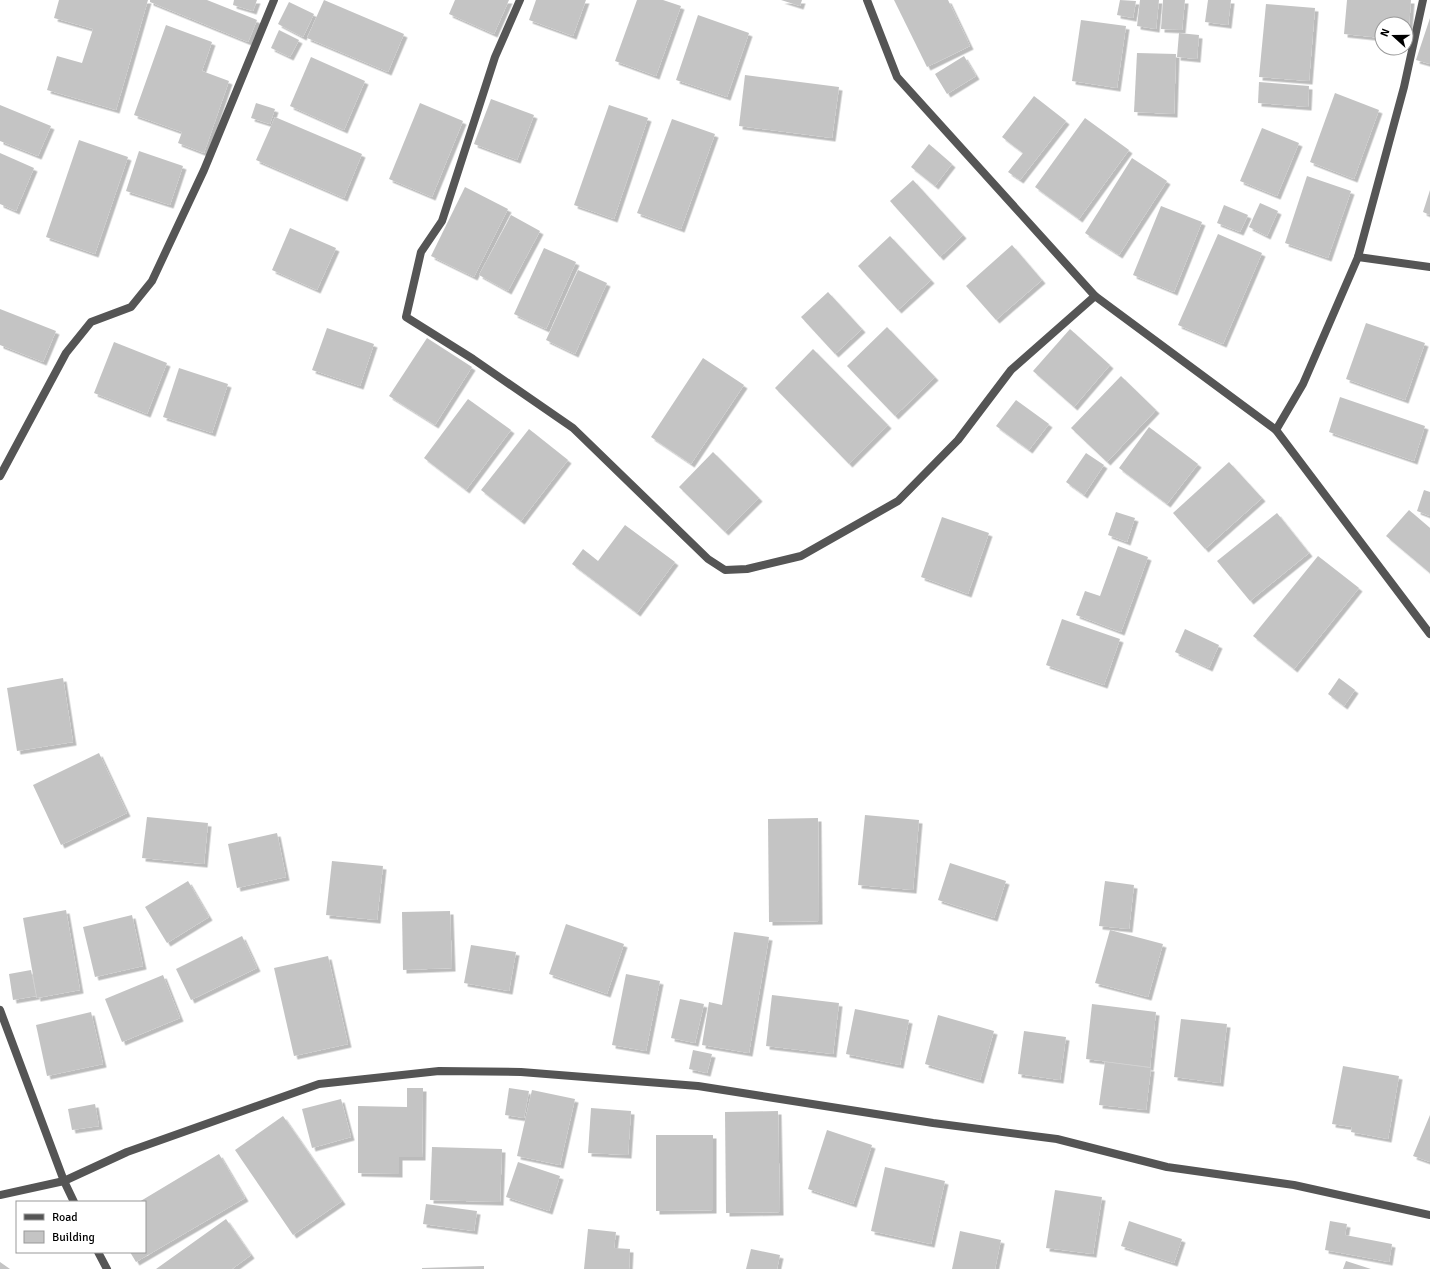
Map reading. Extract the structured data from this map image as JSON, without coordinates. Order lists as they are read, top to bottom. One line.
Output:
{"legend":["Road","Building"],"north":"left"}
